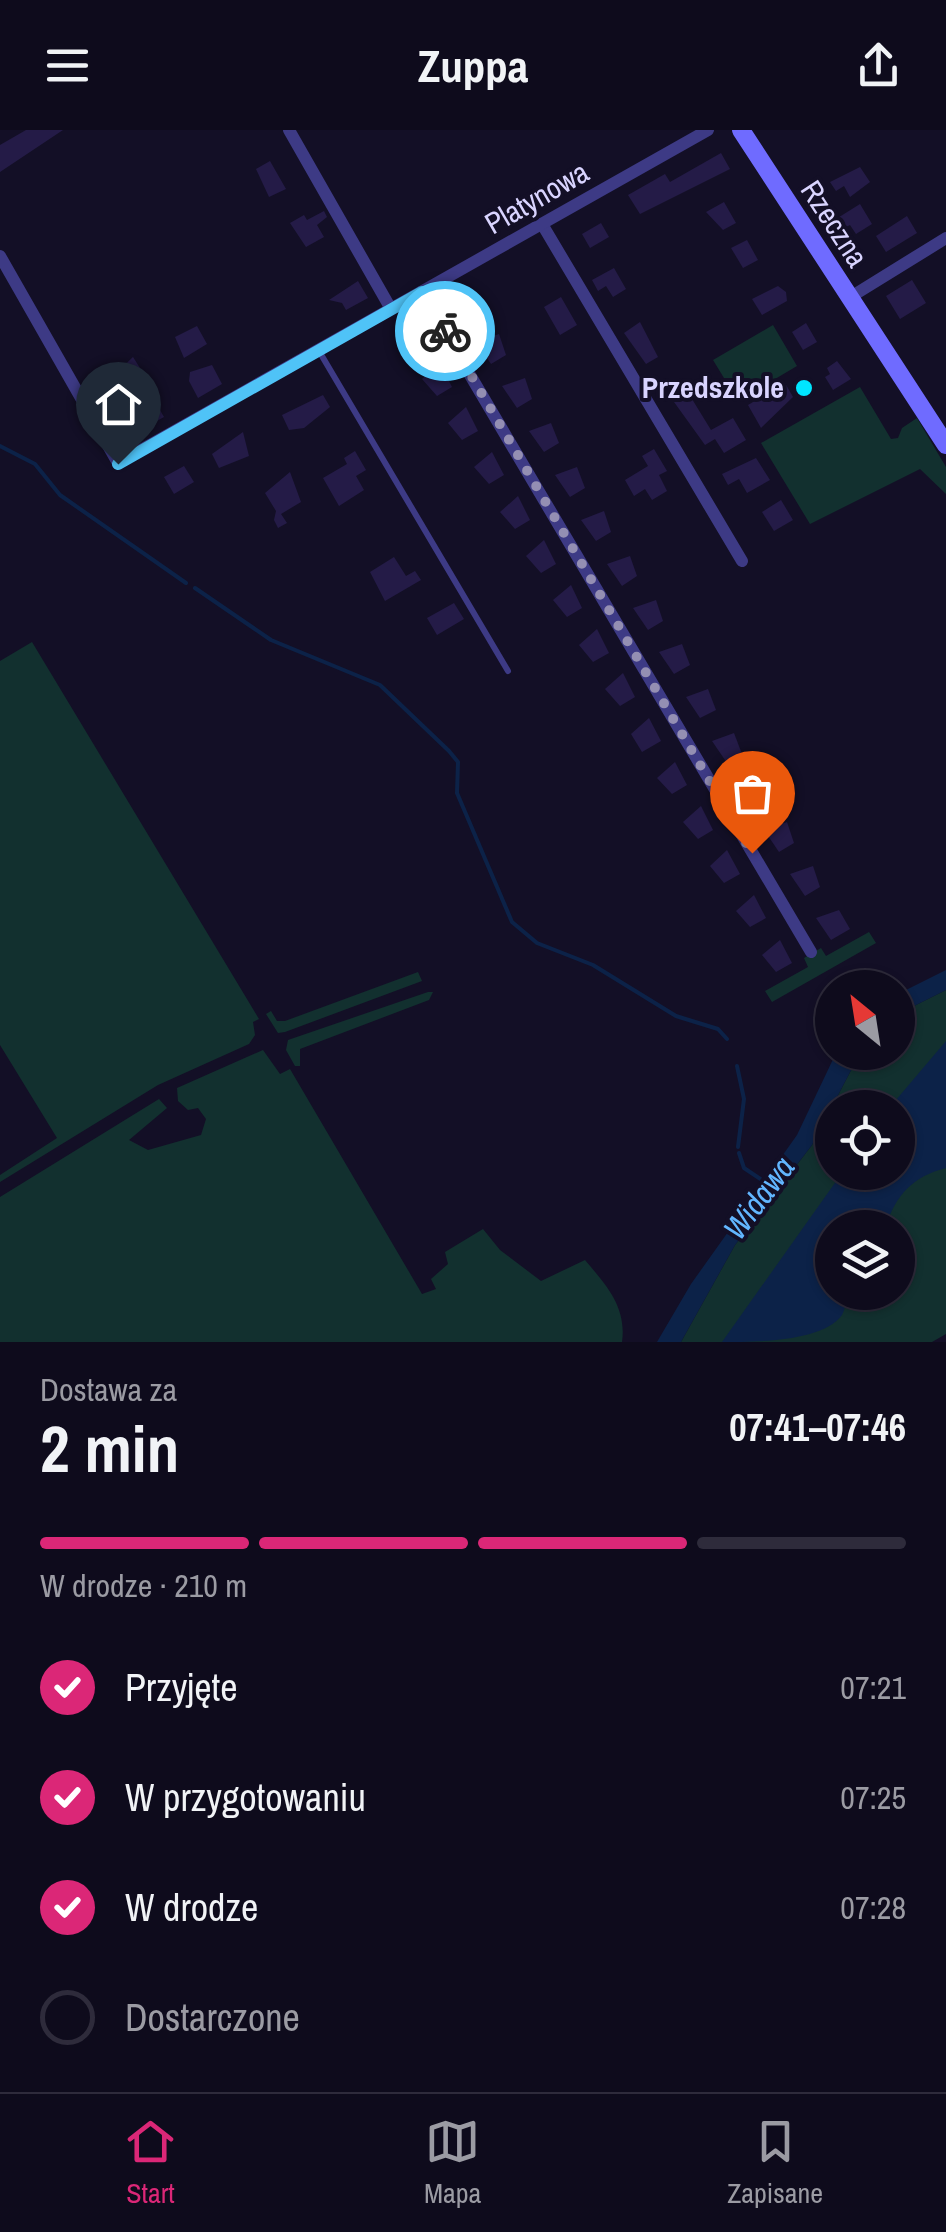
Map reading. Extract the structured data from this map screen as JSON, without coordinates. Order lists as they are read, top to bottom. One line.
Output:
{"streets":{"street":["Platynowa","Rzeczna"]},"water":["Widawa"],"places":["Przedszkole"],"north":"top left","page":{"header":"Zuppa","heading":["2 min","Dostawa za","07:41–07:46"],"bar":"W drodze · 210 m","list":[["Przyjęte","07:21"],["W przygotowaniu","07:25"],["W drodze","07:28"],"Dostarczone"],"tabs":["Start","Mapa","Zapisane"]}}
